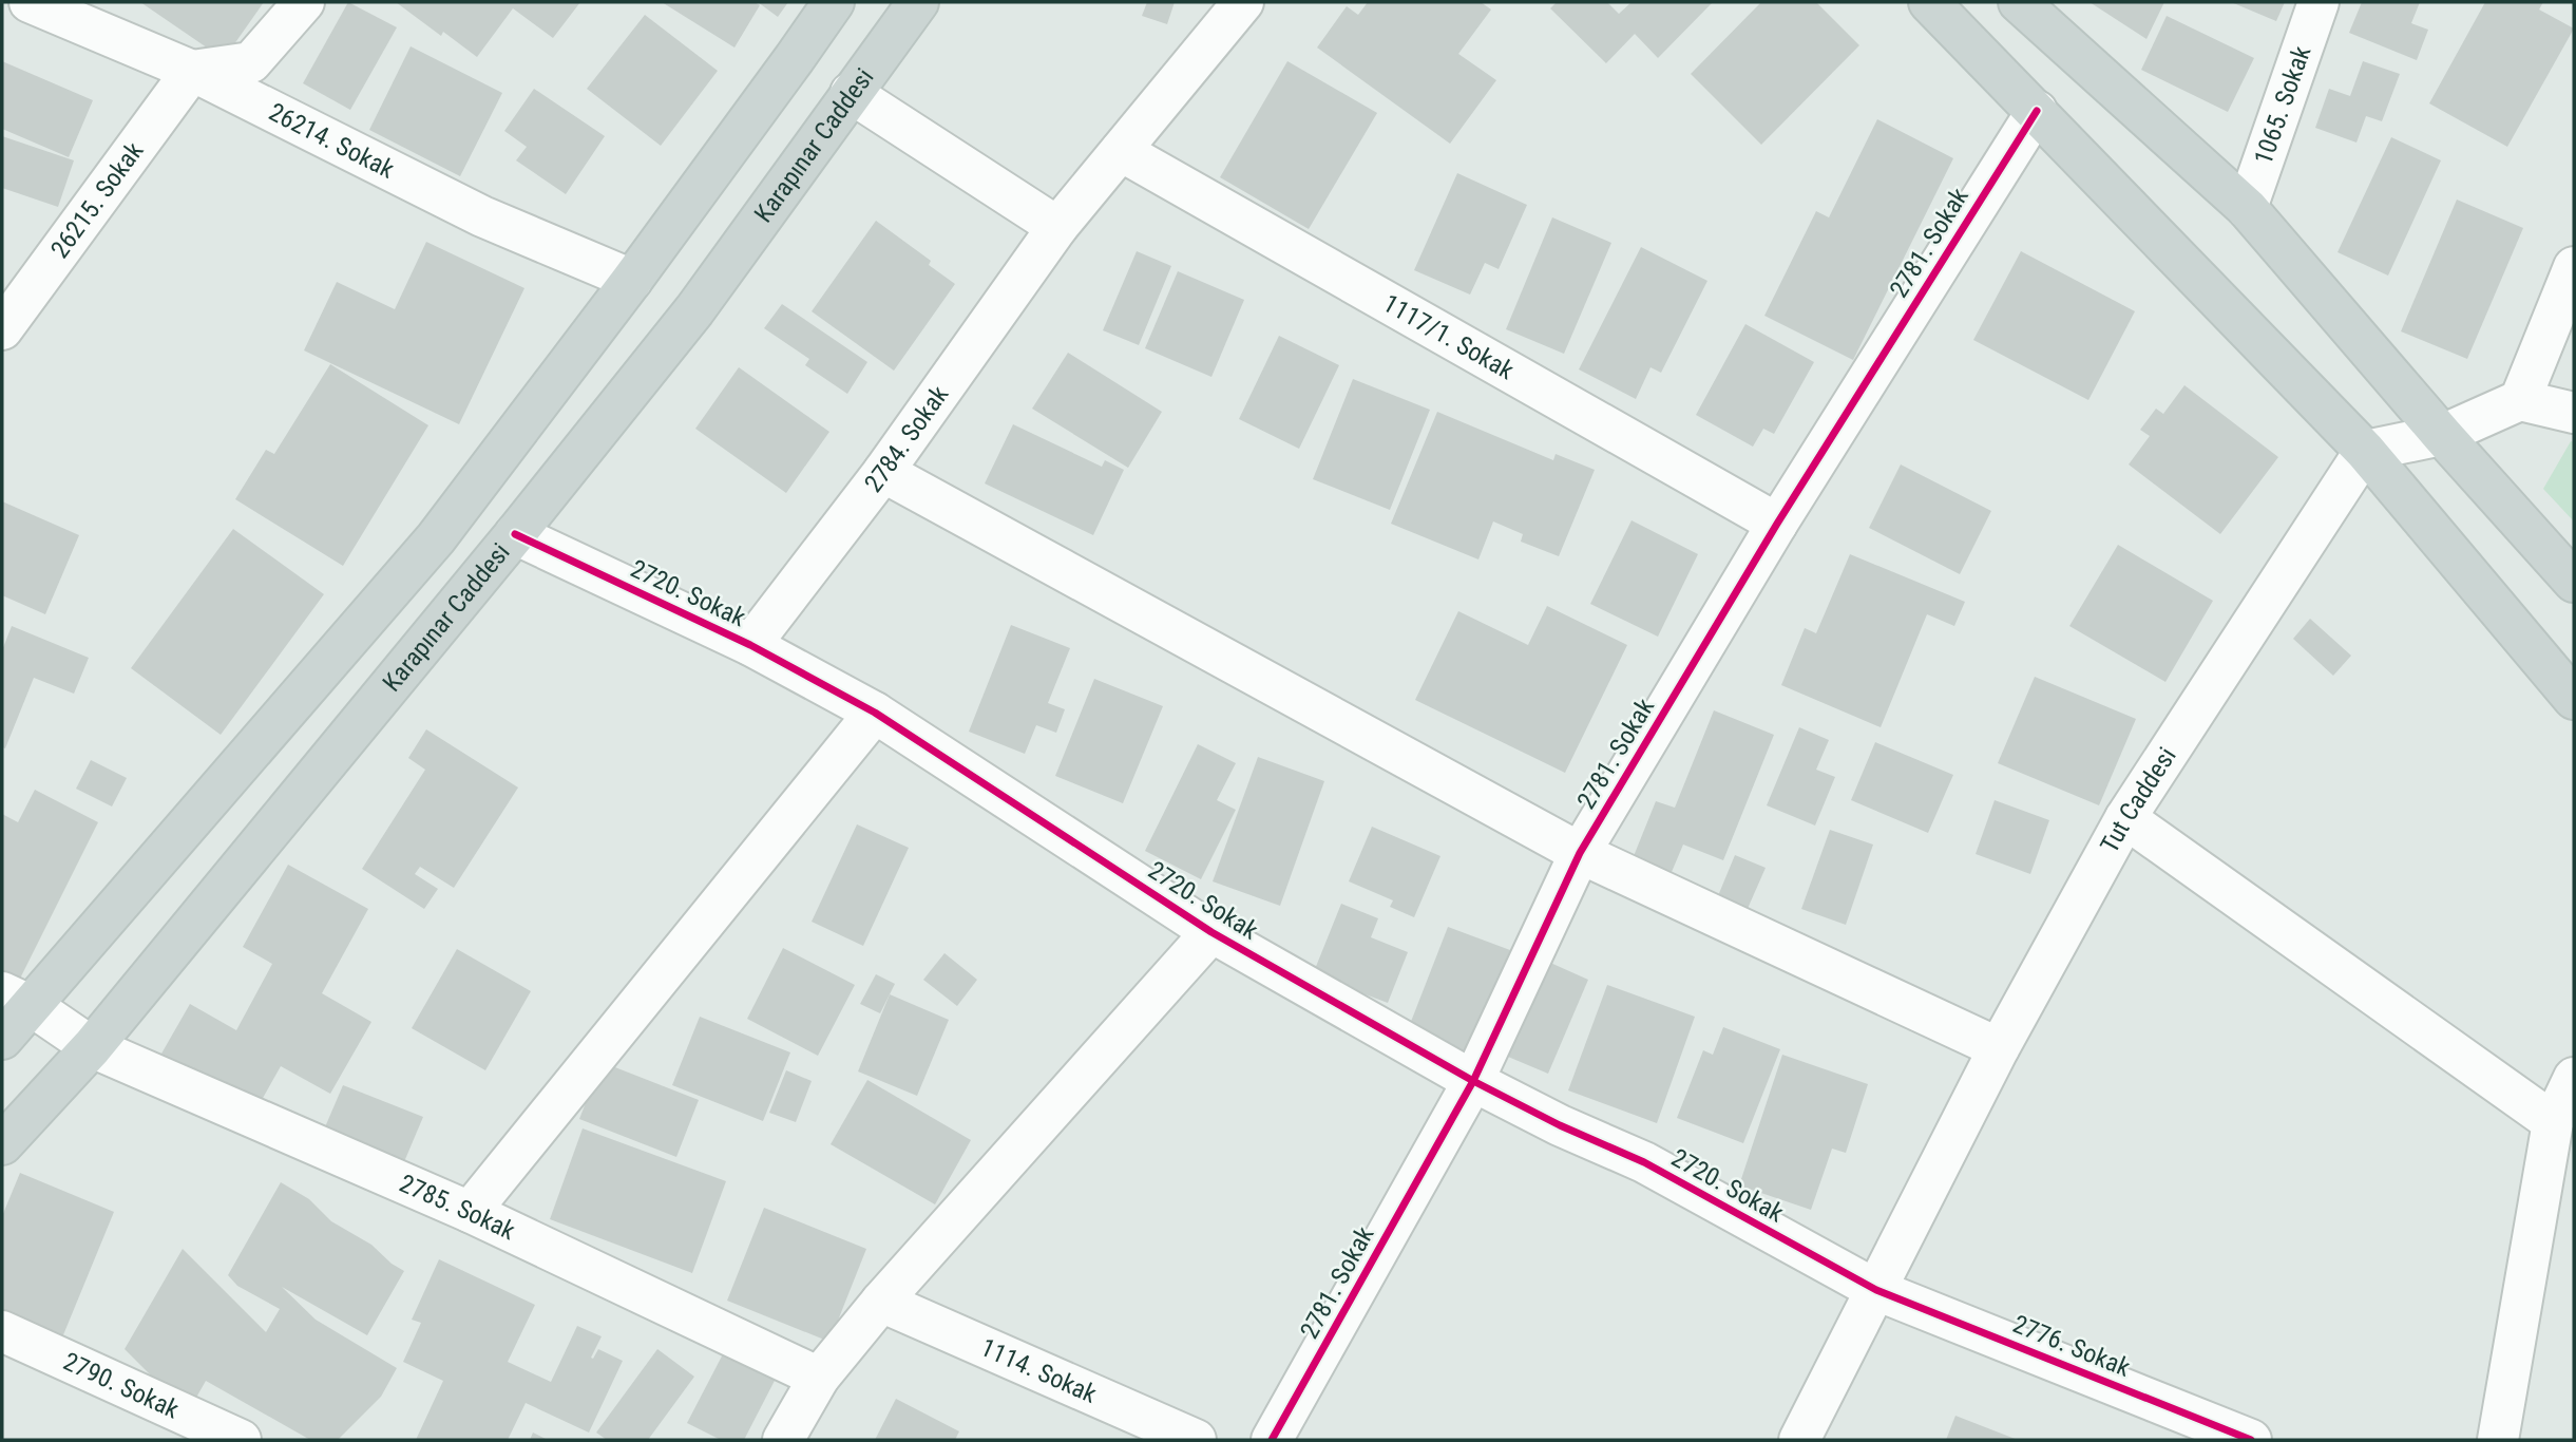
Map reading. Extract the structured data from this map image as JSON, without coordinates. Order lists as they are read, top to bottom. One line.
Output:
{"streets":{"main road":["Karapınar Caddesi"],"street":["1065. Sokak","26214. Sokak","26215. Sokak","2781. Sokak","1117/1. Sokak","2784. Sokak","2720. Sokak","Tut Caddesi","2785. Sokak","2776. Sokak","1114. Sokak","2790. Sokak"]},"crossings":[["26214. Sokak","26215. Sokak"],["Karapınar Caddesi","2720. Sokak"],["Karapınar Caddesi","2785. Sokak"],["2781. Sokak","1117/1. Sokak"],["2781. Sokak","2720. Sokak"],["1117/1. Sokak","2784. Sokak"],["2784. Sokak","2720. Sokak"],["2720. Sokak","Tut Caddesi"],["2720. Sokak","2776. Sokak"],["Tut Caddesi","2776. Sokak"]]}
